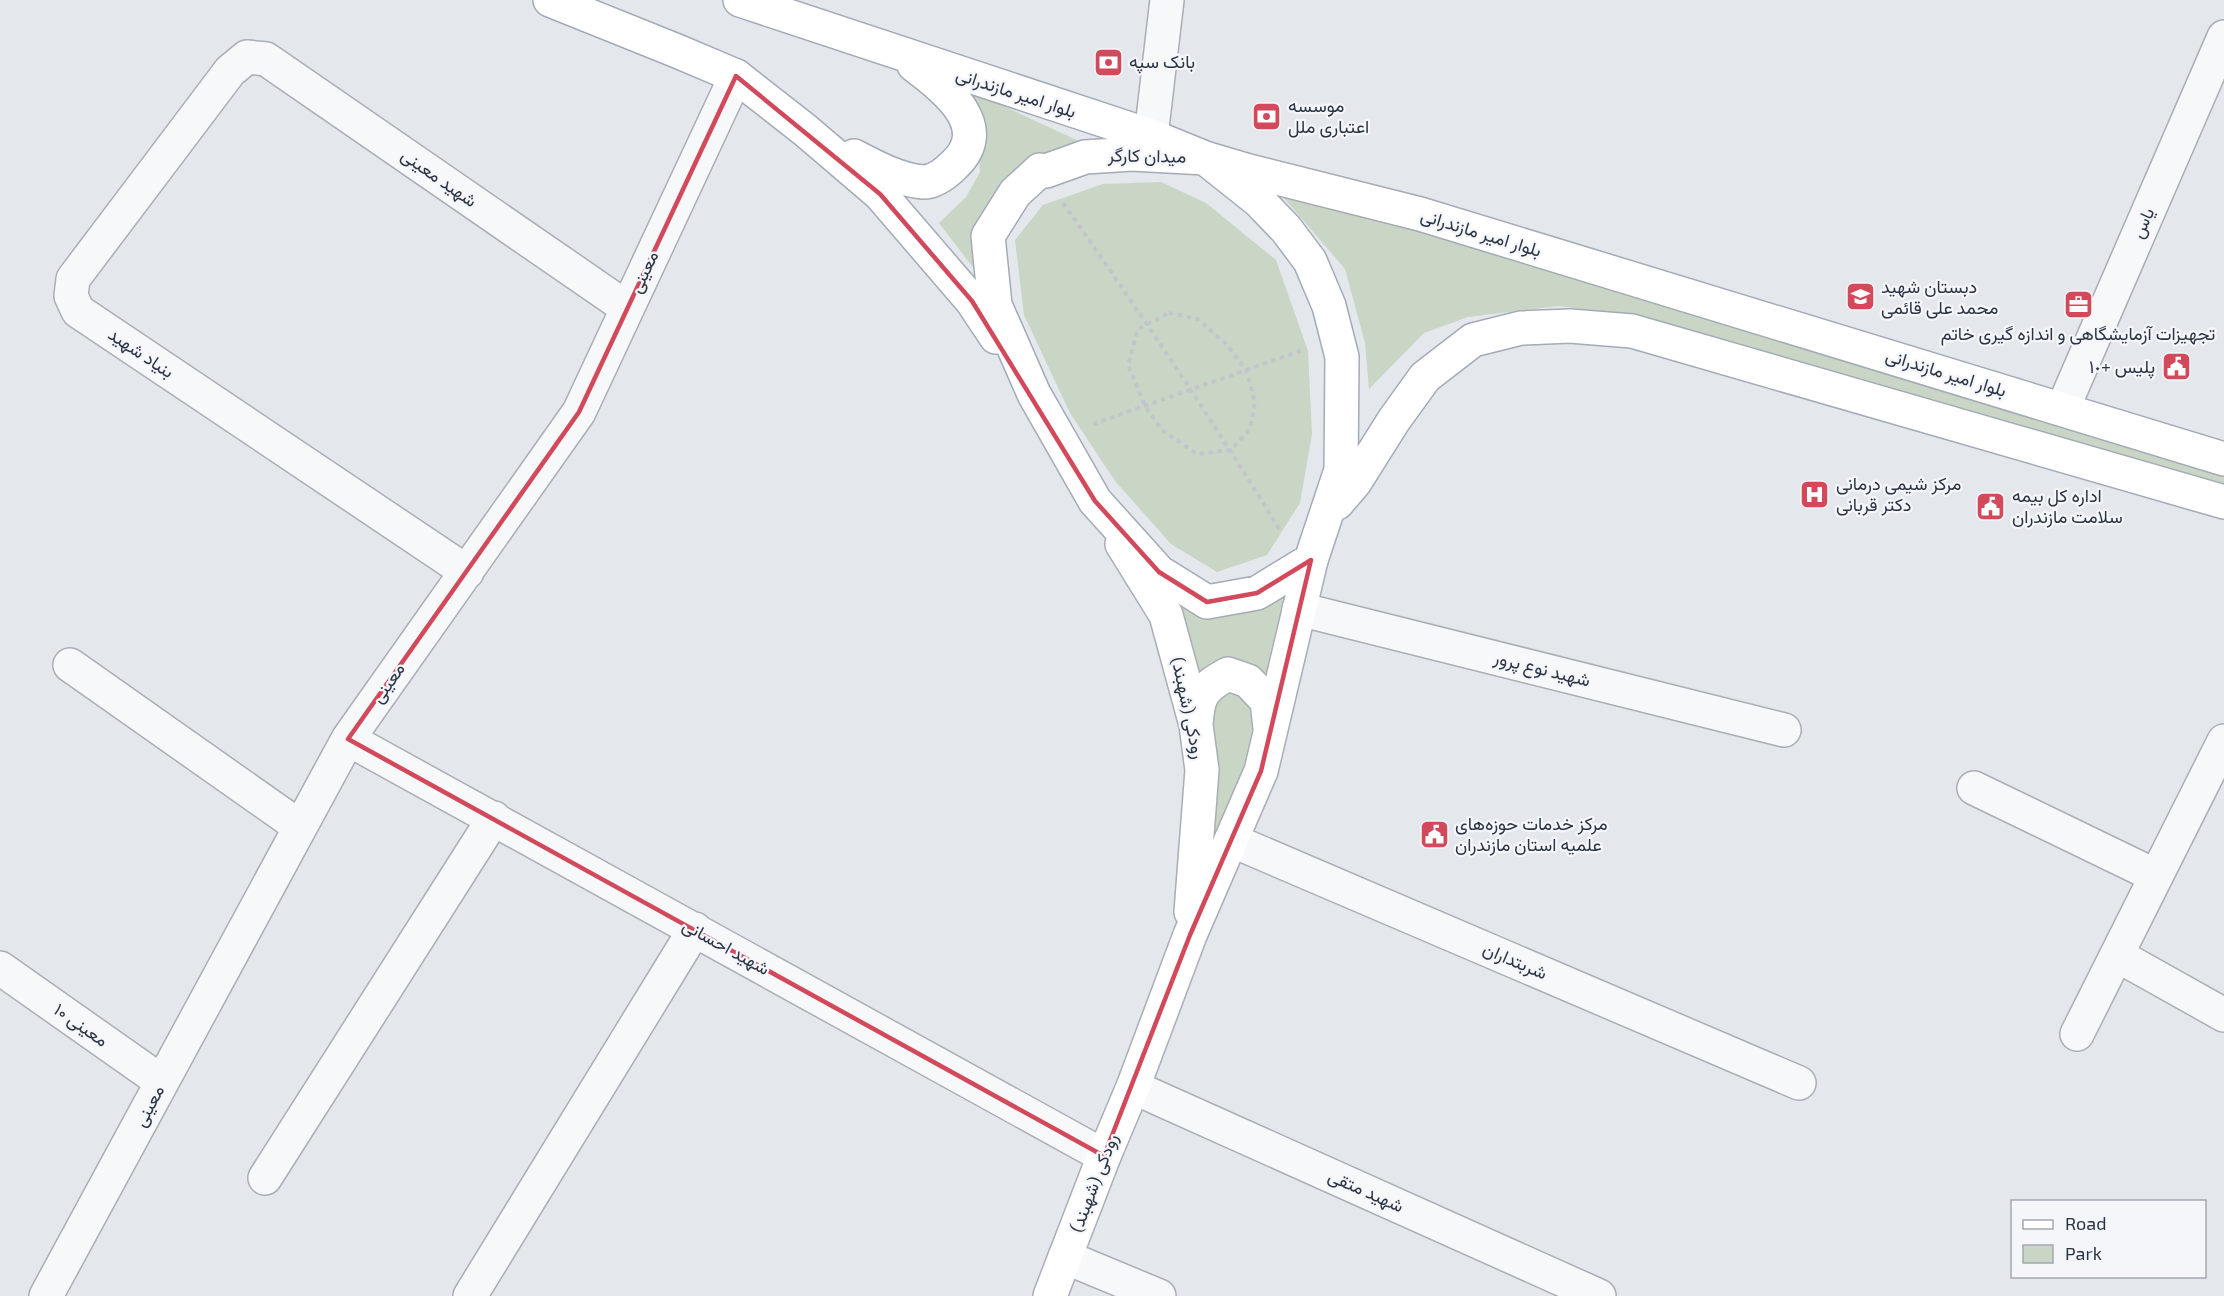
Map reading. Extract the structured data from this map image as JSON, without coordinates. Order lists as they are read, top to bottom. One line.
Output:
{"streets":{"main road":["بلوار امیر مازندرانی","میدان کارگر","رودکی (شهبند)"],"street":["شهید معینی","یاس","معینی","بنیاد شهید","شهید نوع پرور","شهید احسانی","شربتداران","معینی ۱۰","شهید متقی"]},"crossings":[["بلوار امیر مازندرانی","میدان کارگر"],["بلوار امیر مازندرانی","یاس"],["میدان کارگر","رودکی (شهبند)"],["شهید معینی","معینی"],["شهید معینی","بنیاد شهید"],["معینی","بنیاد شهید"],["معینی","شهید احسانی"],["معینی","معینی ۱۰"],["شهید نوع پرور","رودکی (شهبند)"],["رودکی (شهبند)","شهید احسانی"],["رودکی (شهبند)","شربتداران"],["رودکی (شهبند)","شهید متقی"]],"places":{"bank":["بانک سپه","موسسه اعتباری ملل"],"school or university":["دبستان شهید محمد علی قائمی"],"office":["تجهیزات آزمایشگاهی و اندازه گیری خاتم"],"public building":["پلیس +١٠","اداره کل بیمه سلامت مازندران","مرکز خدمات حوزه‌های علمیه استان مازندران"],"hospital":["مرکز شیمی درمانی دکتر قربانی"]},"legend":["Road","Park"]}
